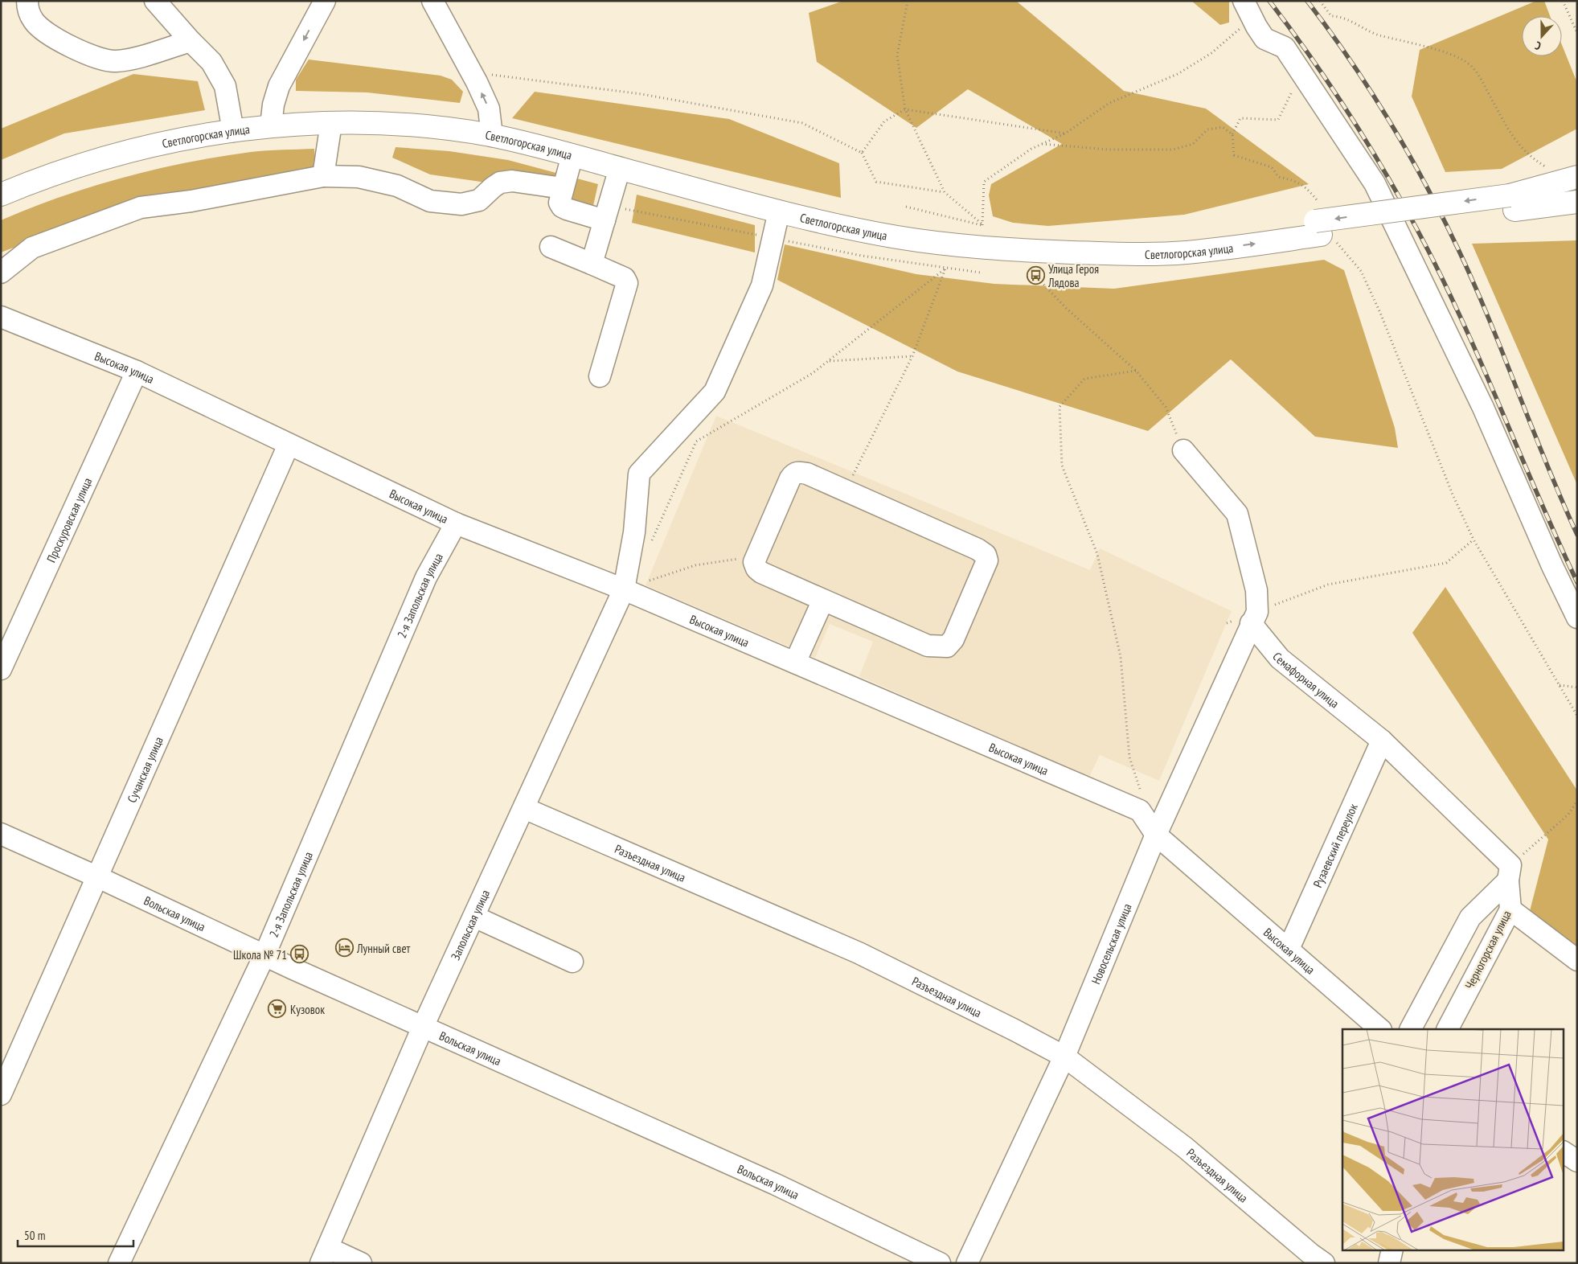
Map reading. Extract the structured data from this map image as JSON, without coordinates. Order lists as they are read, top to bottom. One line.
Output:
{"streets":{"main road":["Светлогорская улица"],"street":["Высокая улица","Проскуровская улица","2-я Запольская улица","Семафорная улица","Сучанская улица","Рузаевский переулок","Разъездная улица","Вольская улица","Запольская улица","Новосельская улица","Черногорская улица"]},"crossings":[["Светлогорская улица","Запольская улица"],["Высокая улица","Проскуровская улица"],["Высокая улица","2-я Запольская улица"],["Высокая улица","Сучанская улица"],["Высокая улица","Рузаевский переулок"],["Высокая улица","Запольская улица"],["Высокая улица","Новосельская улица"],["2-я Запольская улица","Вольская улица"],["Семафорная улица","Рузаевский переулок"],["Семафорная улица","Новосельская улица"],["Семафорная улица","Черногорская улица"],["Сучанская улица","Вольская улица"],["Разъездная улица","Запольская улица"],["Разъездная улица","Новосельская улица"],["Вольская улица","Запольская улица"]],"places":{"bus stop":["Улица Героя Лядова","Школа № 71"],"hotel":["Лунный свет"],"supermarket":["Кузовок"]},"scale_bar":"50 m","north":"bottom"}
